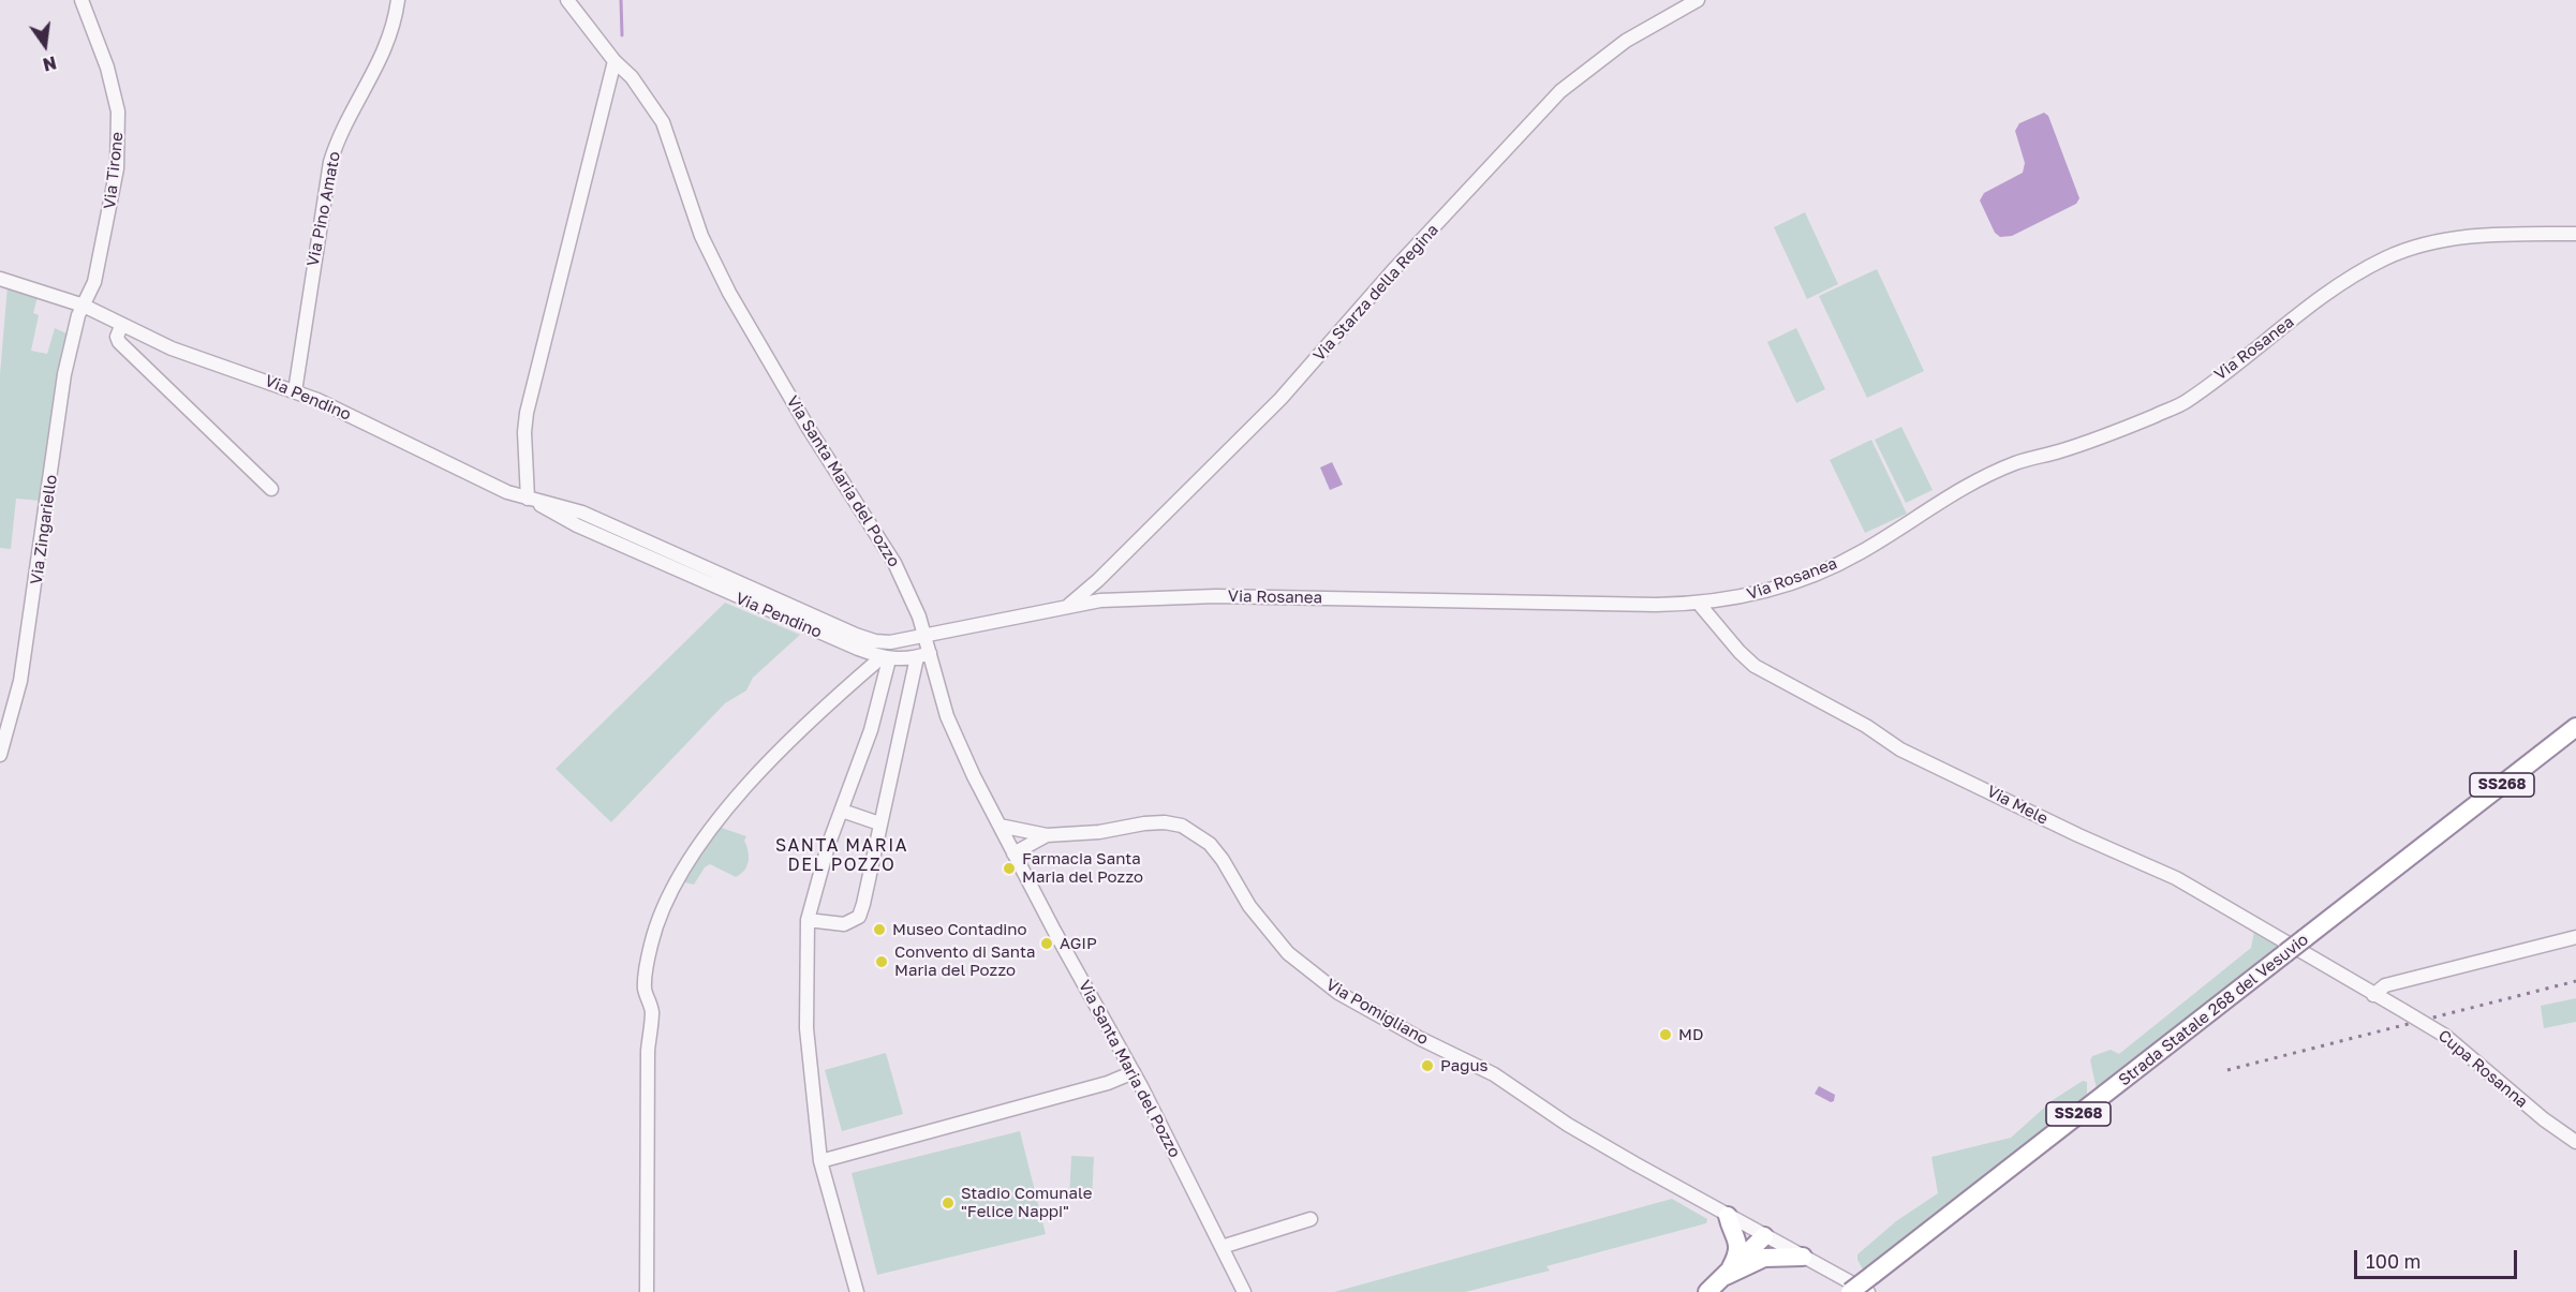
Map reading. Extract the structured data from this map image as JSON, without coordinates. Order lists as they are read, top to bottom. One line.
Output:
{"streets":{"highway":["SS268","Strada Statale 268 del Vesuvio"],"street":["Via Tirone","Via Pino Amato","Via Starza della Regina","Via Rosanea","Via Pendino","Via Santa Maria del Pozzo","Via Zingariello","Via Mele","Via Pomigliano","Cupa Rosanna"]},"crossings":[["Via Tirone","Via Pendino"],["Via Tirone","Via Zingariello"],["Via Pino Amato","Via Pendino"],["Via Starza della Regina","Via Rosanea"],["Via Rosanea","Via Pendino"],["Via Rosanea","Via Santa Maria del Pozzo"],["Via Rosanea","Via Mele"],["Via Pendino","Via Santa Maria del Pozzo"],["Via Pendino","Via Zingariello"],["Via Santa Maria del Pozzo","Via Pomigliano"],["Via Mele","Cupa Rosanna"],["Strada Statale 268 del Vesuvio","Via Pomigliano"]],"districts":["SANTA MARIA DEL POZZO"],"places":["Farmacia Santa Maria del Pozzo","Museo Contadino","AGIP","Convento di Santa Maria del Pozzo","MD","Pagus","Stadio Comunale \"Felice Nappi\""],"scale_bar":"100 m","north":"bottom"}
